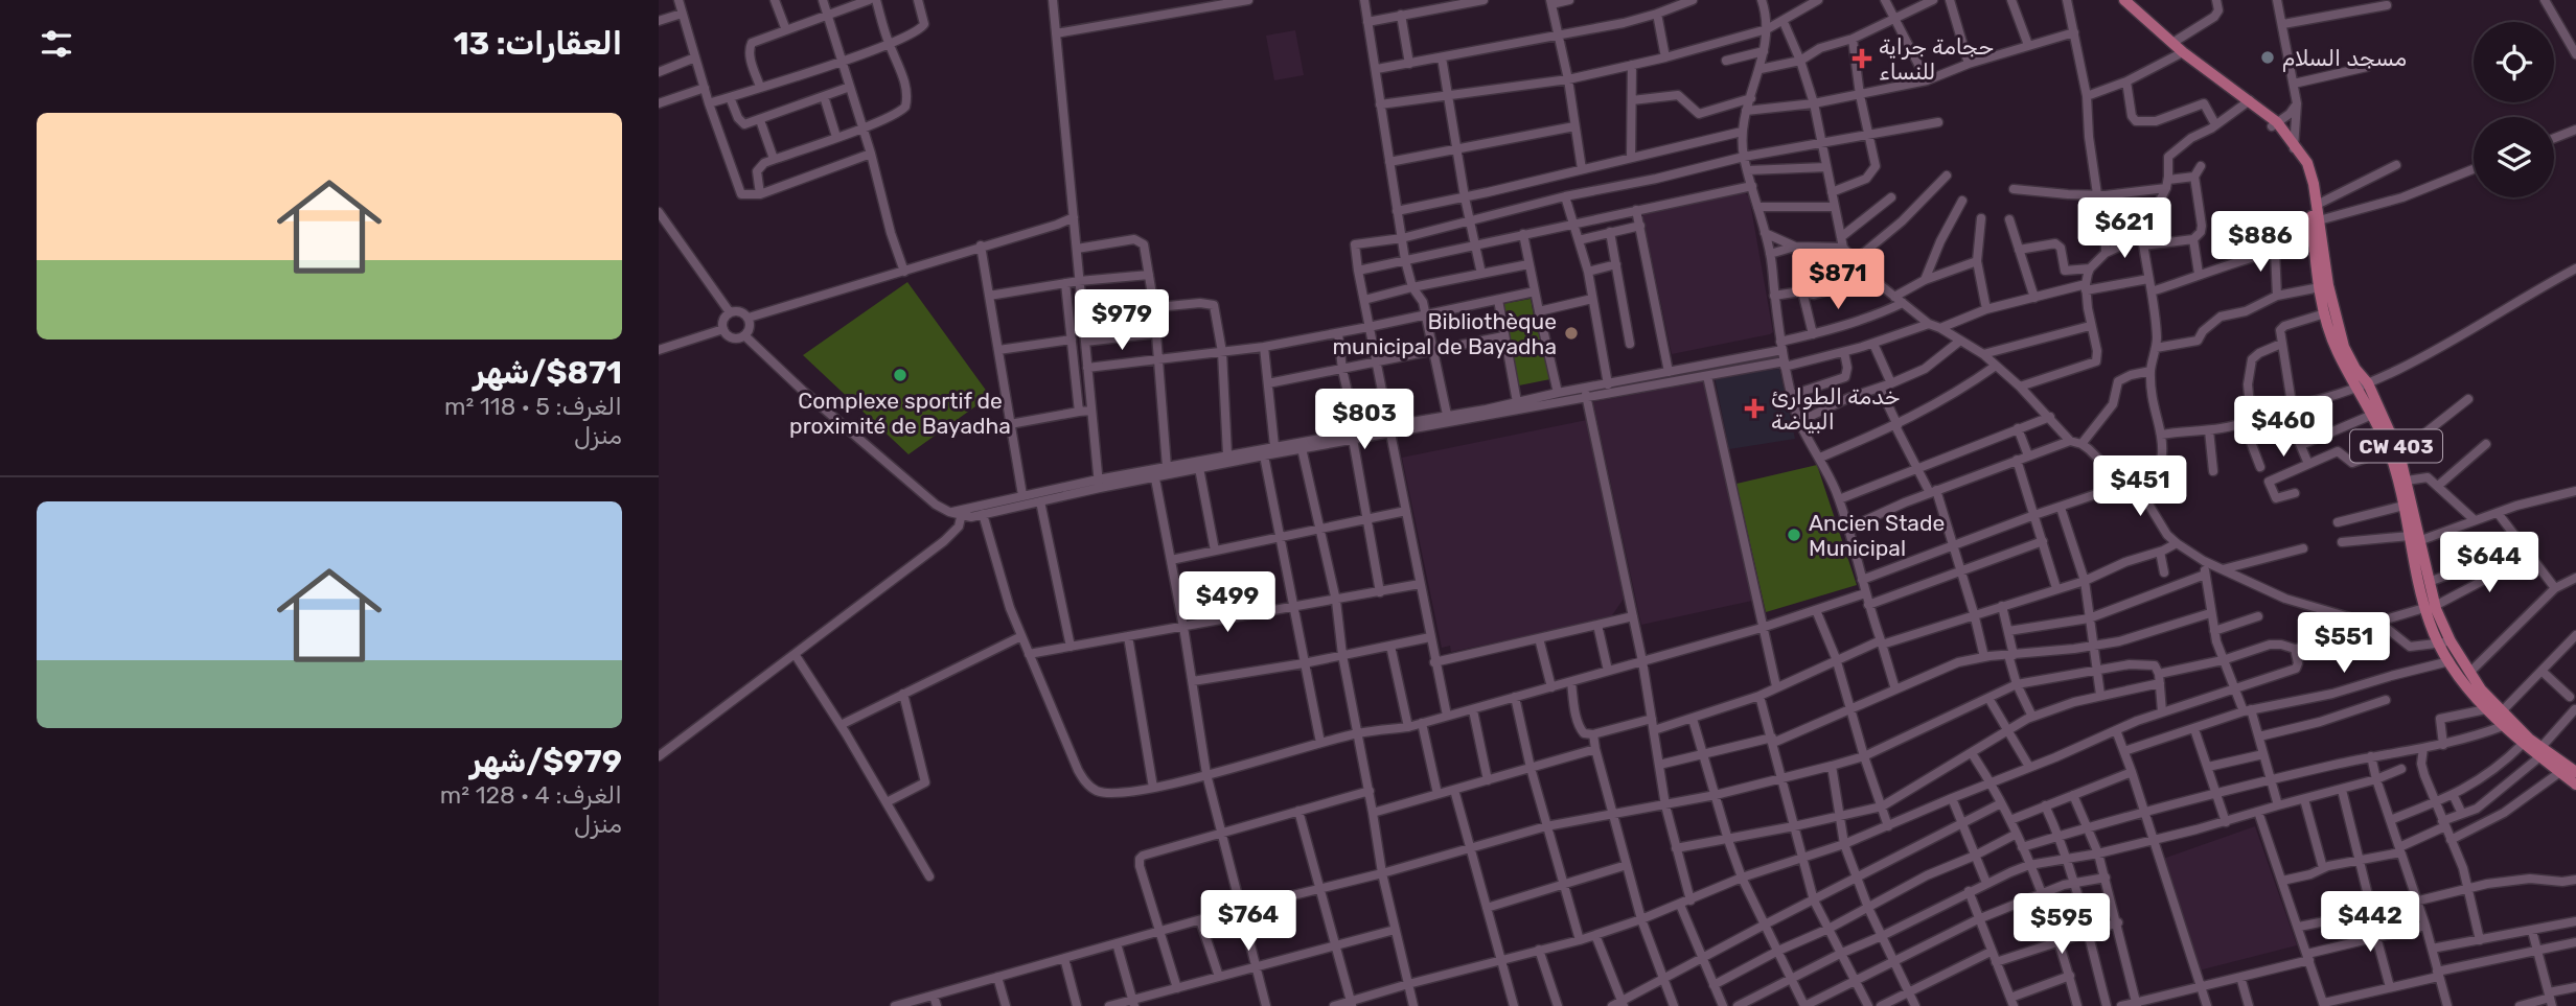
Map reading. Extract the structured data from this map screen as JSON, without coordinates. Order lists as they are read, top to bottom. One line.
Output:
{"streets":{"main road":["CW 403"]},"places":{"other":["مسجد السلام","Bibliothèque municipal de Bayadha","Complexe sportif de proximité de Bayadha","Ancien Stade Municipal"],"health":["حجامة جراية للنساء","خدمة الطوارئ البياضة"]},"page":{"heading":"العقارات: 13","list":[{"name":"$871/شهر","note":"الغرف: 5 · 118 m² · منزل"},{"name":"$979/شهر","note":"الغرف: 4 · 128 m² · منزل"}],"price":["$621","$886","$871","$979","$803","$460","$451","$644","$499","$551","$764","$442","$595"]}}
